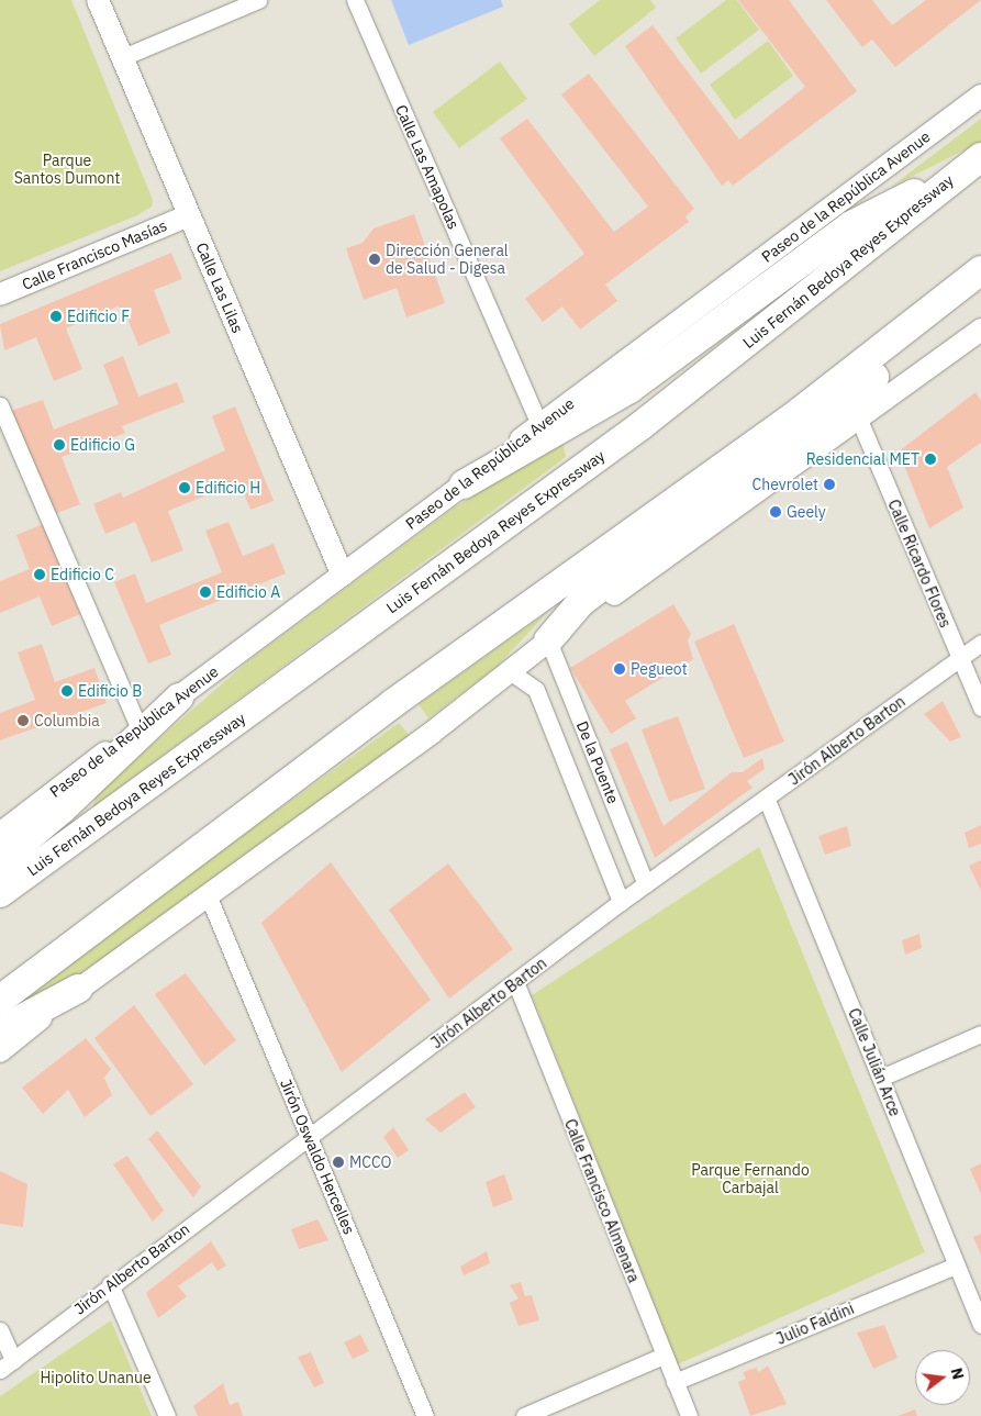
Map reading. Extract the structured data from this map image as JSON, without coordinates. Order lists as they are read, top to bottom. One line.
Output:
{"streets":{"highway":["Luis Fernán Bedoya Reyes Expressway"],"main road":["Paseo de la República Avenue","Calle Francisco Masías","Calle Las Lilas"],"street":["Calle Las Amapolas","Calle Ricardo Flores","Jirón Alberto Barton","De la Puente","Calle Julián Arce","Jirón Oswaldo Hercelles","Calle Francisco Almenara","Julio Faldini"]},"crossings":[["Calle Las Amapolas","Paseo de la República Avenue"],["Paseo de la República Avenue","Calle Las Lilas"],["Calle Francisco Masías","Calle Las Lilas"],["Calle Ricardo Flores","Jirón Alberto Barton"],["Jirón Alberto Barton","De la Puente"],["Jirón Alberto Barton","Calle Julián Arce"],["Jirón Alberto Barton","Jirón Oswaldo Hercelles"],["Jirón Alberto Barton","Calle Francisco Almenara"],["Calle Julián Arce","Julio Faldini"],["Calle Francisco Almenara","Julio Faldini"]],"parks":["Parque Santos Dumont","Parque Fernando Carbajal","Hipolito Unanue"],"places":["Dirección General de Salud - Digesa","Edificio F","Edificio G","Residencial MET","Chevrolet","Edificio H","Geely","Edificio C","Edificio A","Pegueot","Edificio B","Columbia","MCCO"],"north":"right"}
